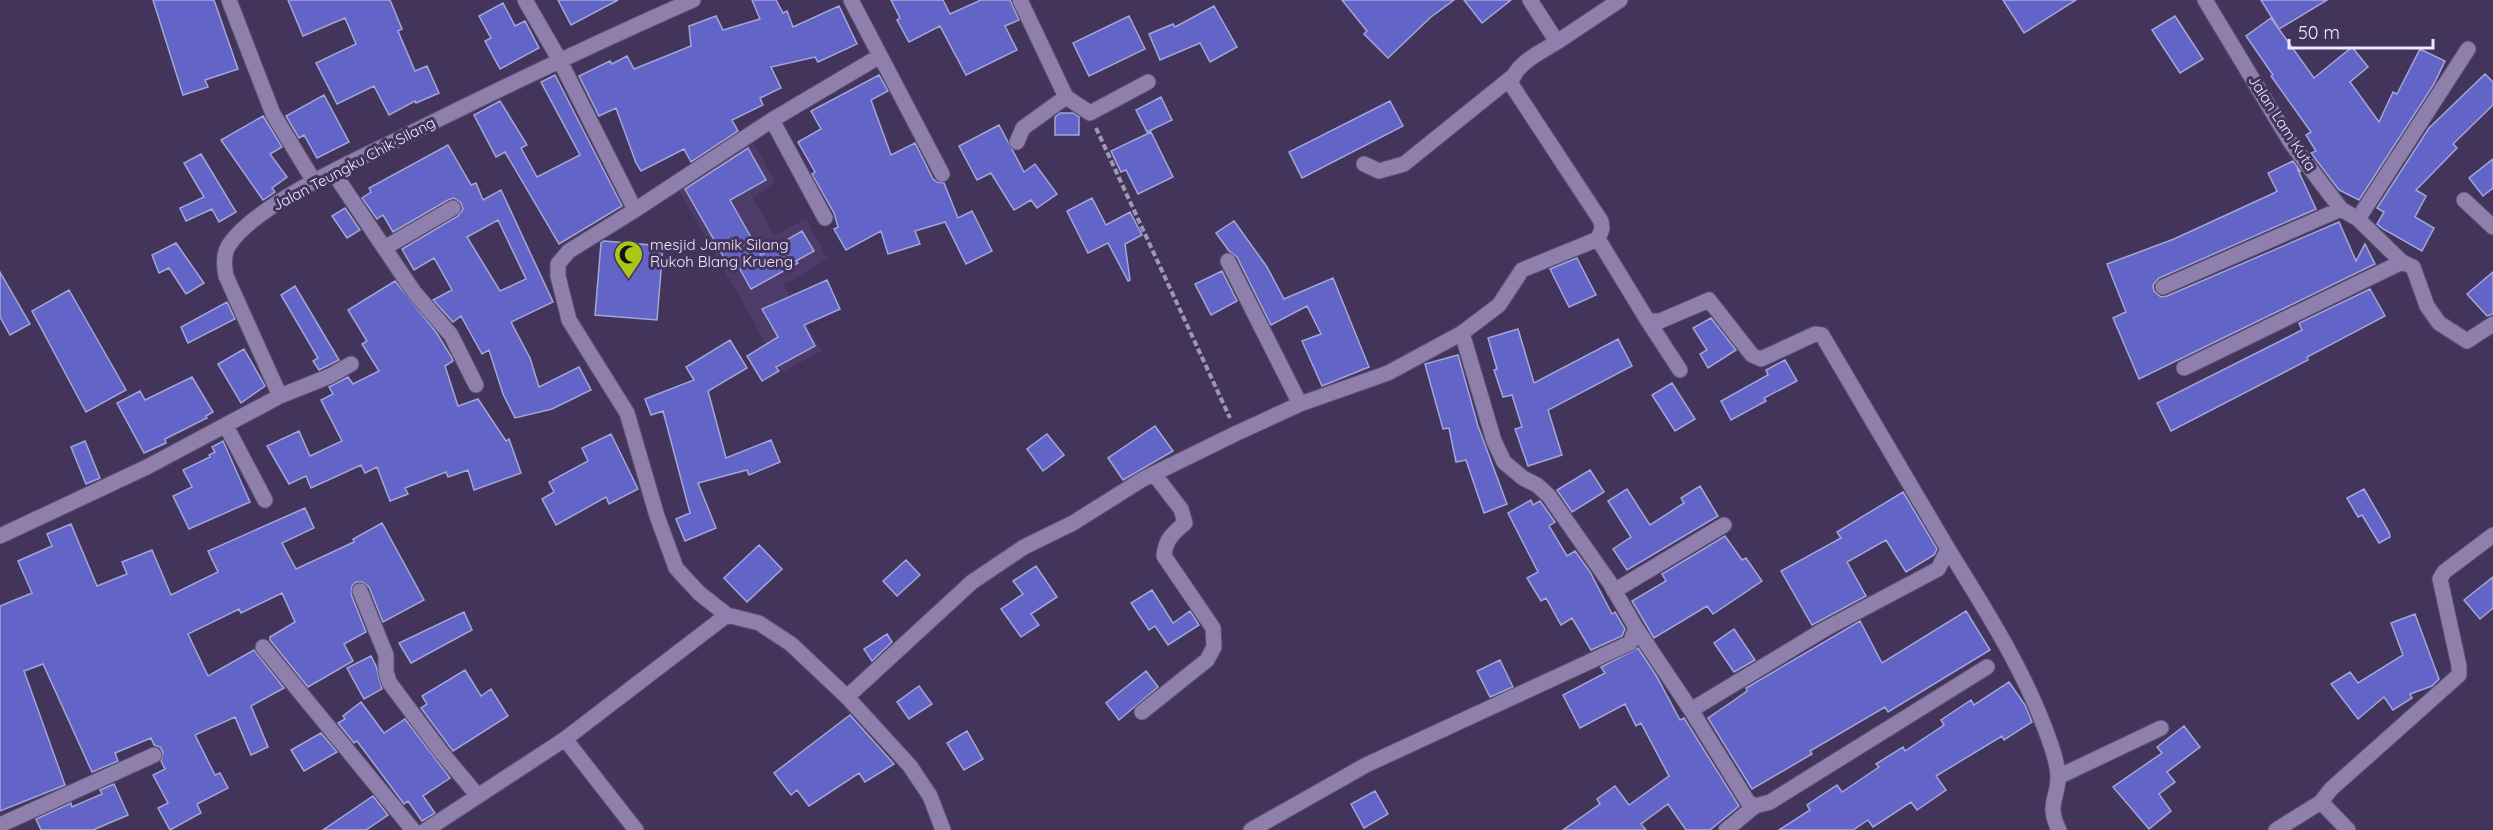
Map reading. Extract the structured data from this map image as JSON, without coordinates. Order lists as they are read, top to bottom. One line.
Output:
{"streets":{"street":["Jalan Lam Kuta","Jalan Teungku Chik Silang"]},"places":{"mosque":["mesjid Jamik Silang Rukoh Blang Krueng"]},"scale_bar":"50 m"}
